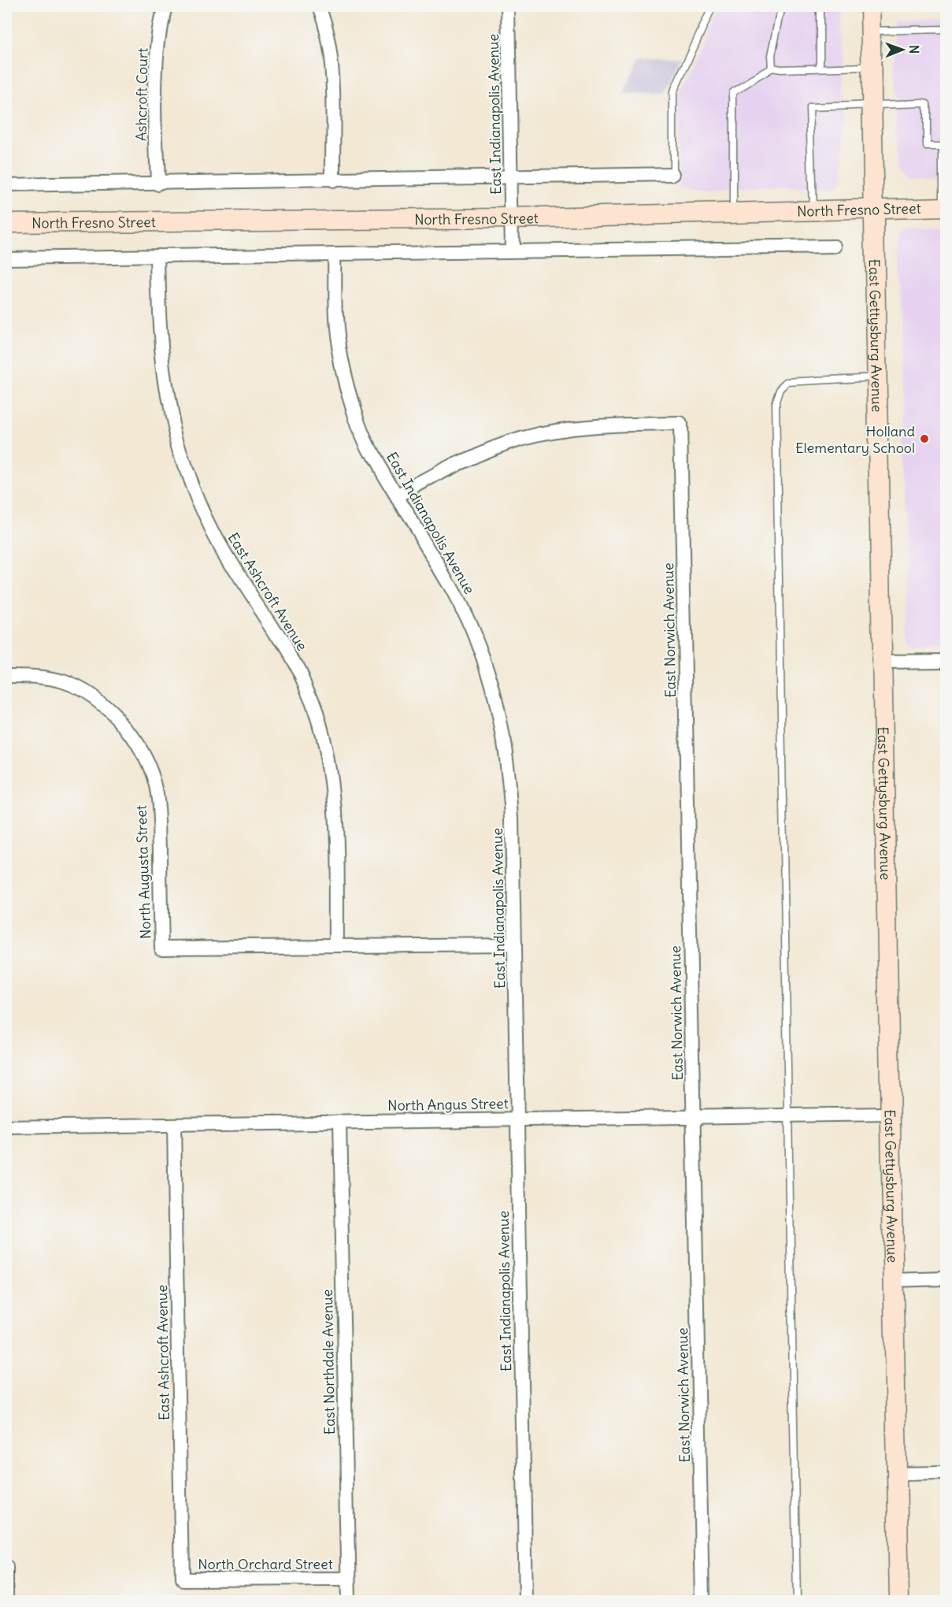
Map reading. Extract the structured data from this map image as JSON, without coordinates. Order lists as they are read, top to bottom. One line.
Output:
{"streets":{"street":["Ashcroft Court","East Indianapolis Avenue","North Fresno Street","East Gettysburg Avenue","East Ashcroft Avenue","East Norwich Avenue","North Augusta Street","North Angus Street","East Northdale Avenue","North Orchard Street"]},"crossings":[["East Indianapolis Avenue","North Fresno Street"],["East Indianapolis Avenue","East Norwich Avenue"],["East Indianapolis Avenue","North Augusta Street"],["East Indianapolis Avenue","North Angus Street"],["North Fresno Street","East Gettysburg Avenue"],["East Gettysburg Avenue","North Angus Street"],["East Ashcroft Avenue","North Augusta Street"],["East Ashcroft Avenue","North Angus Street"],["East Ashcroft Avenue","North Orchard Street"],["East Norwich Avenue","North Angus Street"],["North Angus Street","East Northdale Avenue"],["East Northdale Avenue","North Orchard Street"]],"places":["Holland Elementary School"],"north":"right"}
